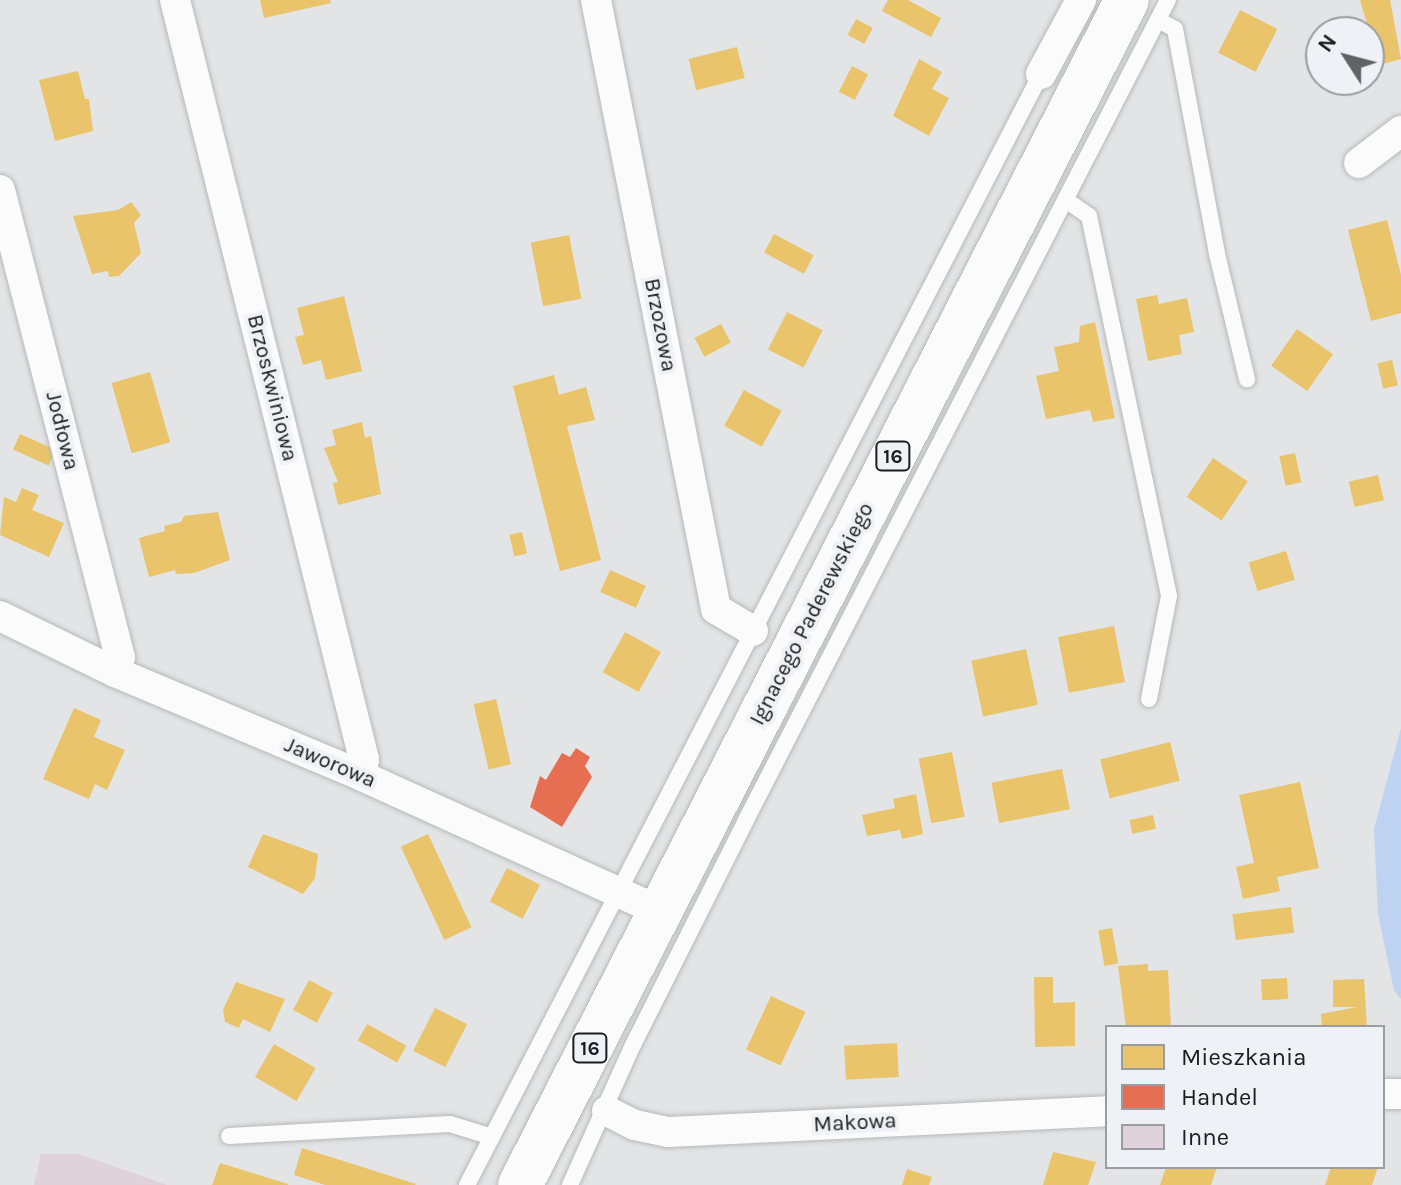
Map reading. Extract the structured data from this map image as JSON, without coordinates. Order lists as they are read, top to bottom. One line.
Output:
{"streets":{"main road":["16","Ignacego Paderewskiego"],"street":["Brzozowa","Brzoskwiniowa","Jodłowa","Jaworowa","Makowa"]},"crossings":[["Brzoskwiniowa","Jaworowa"],["Jodłowa","Jaworowa"],["Ignacego Paderewskiego","Jaworowa"]],"legend":["Mieszkania","Handel","Inne"],"north":"top left"}
